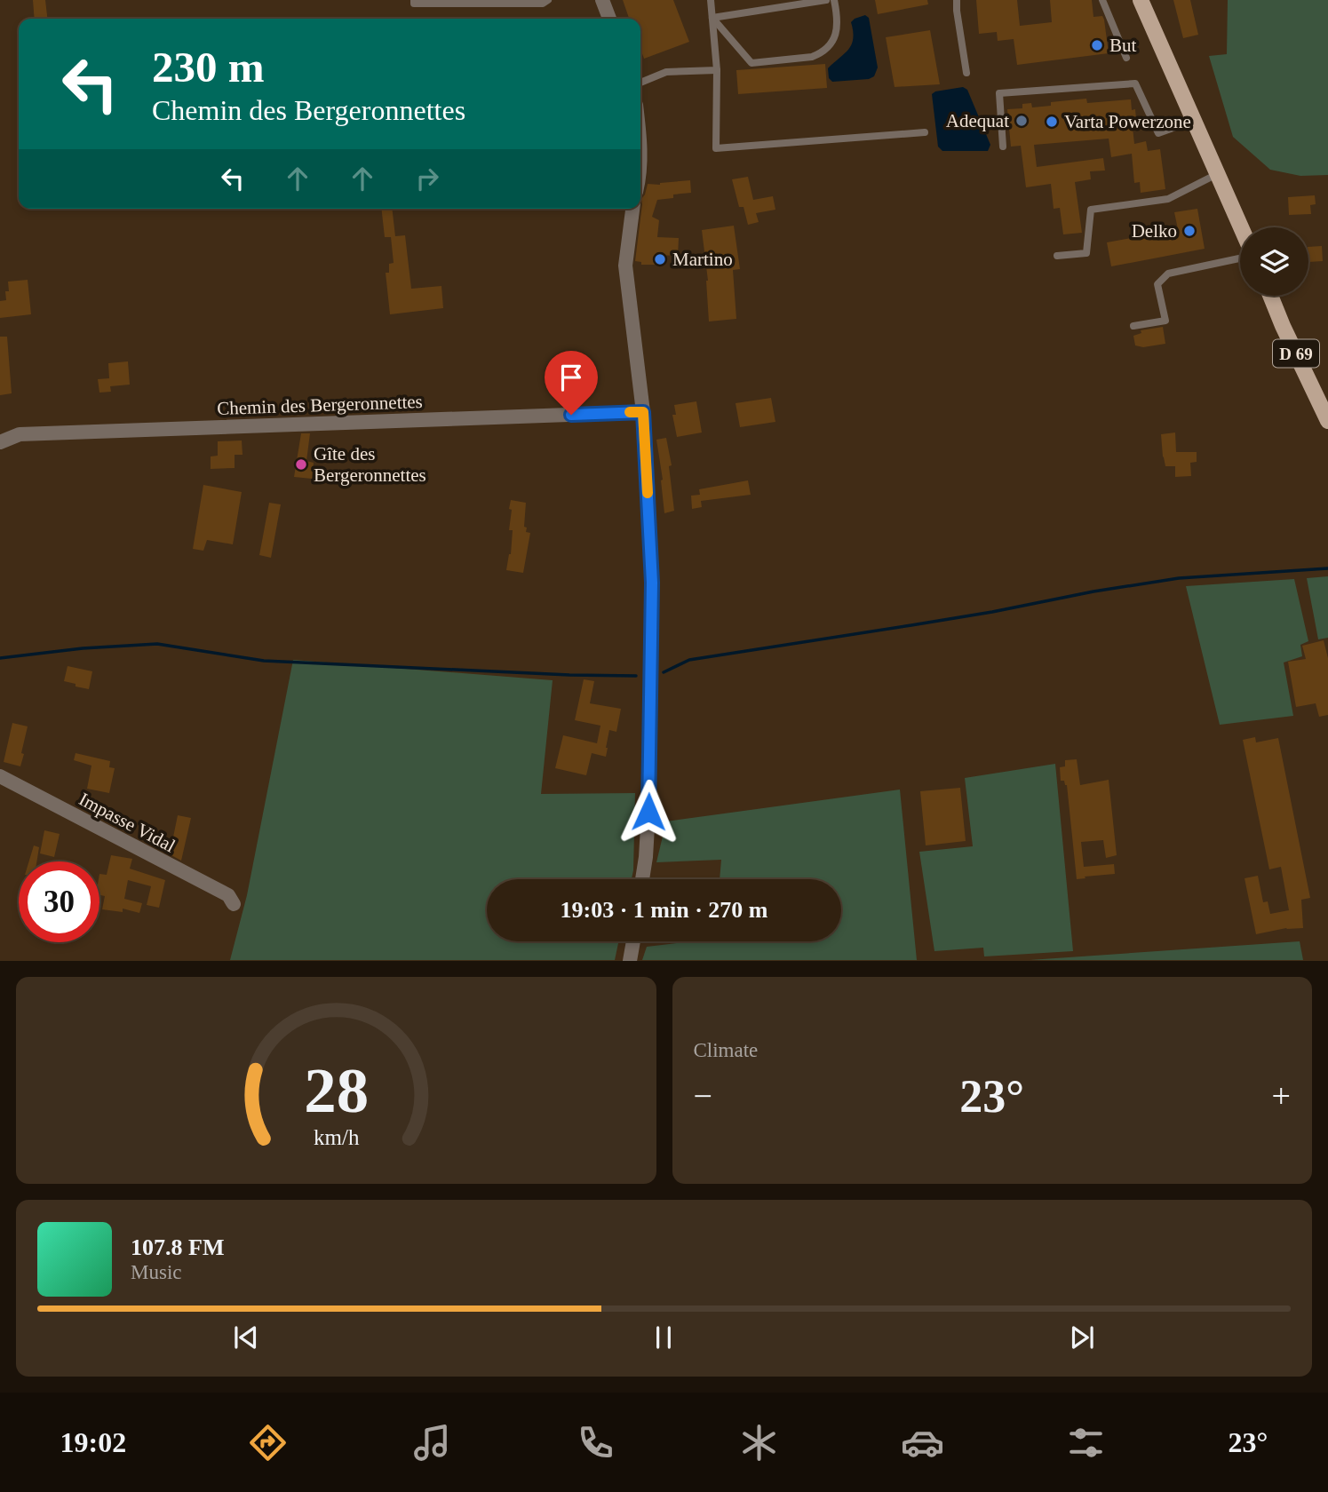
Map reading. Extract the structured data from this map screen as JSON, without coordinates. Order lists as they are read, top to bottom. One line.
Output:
{"streets":{"main road":["D 69"],"street":["Chemin des Bergeronnettes","Impasse Vidal"]},"places":["But","Adequat","Varta Powerzone","Delko","Martino","Gîte des Bergeronnettes"],"page":{"turn":["230 m","Chemin des Bergeronnettes"],"limit":"30","trip":"19:03 · 1 min · 270 m","tile":"Climate","heat":["−","23°","+"],"song":["107.8 FM","Music"],"tabs":["19:02","23°"],"gauge":["28","km/h"]}}
